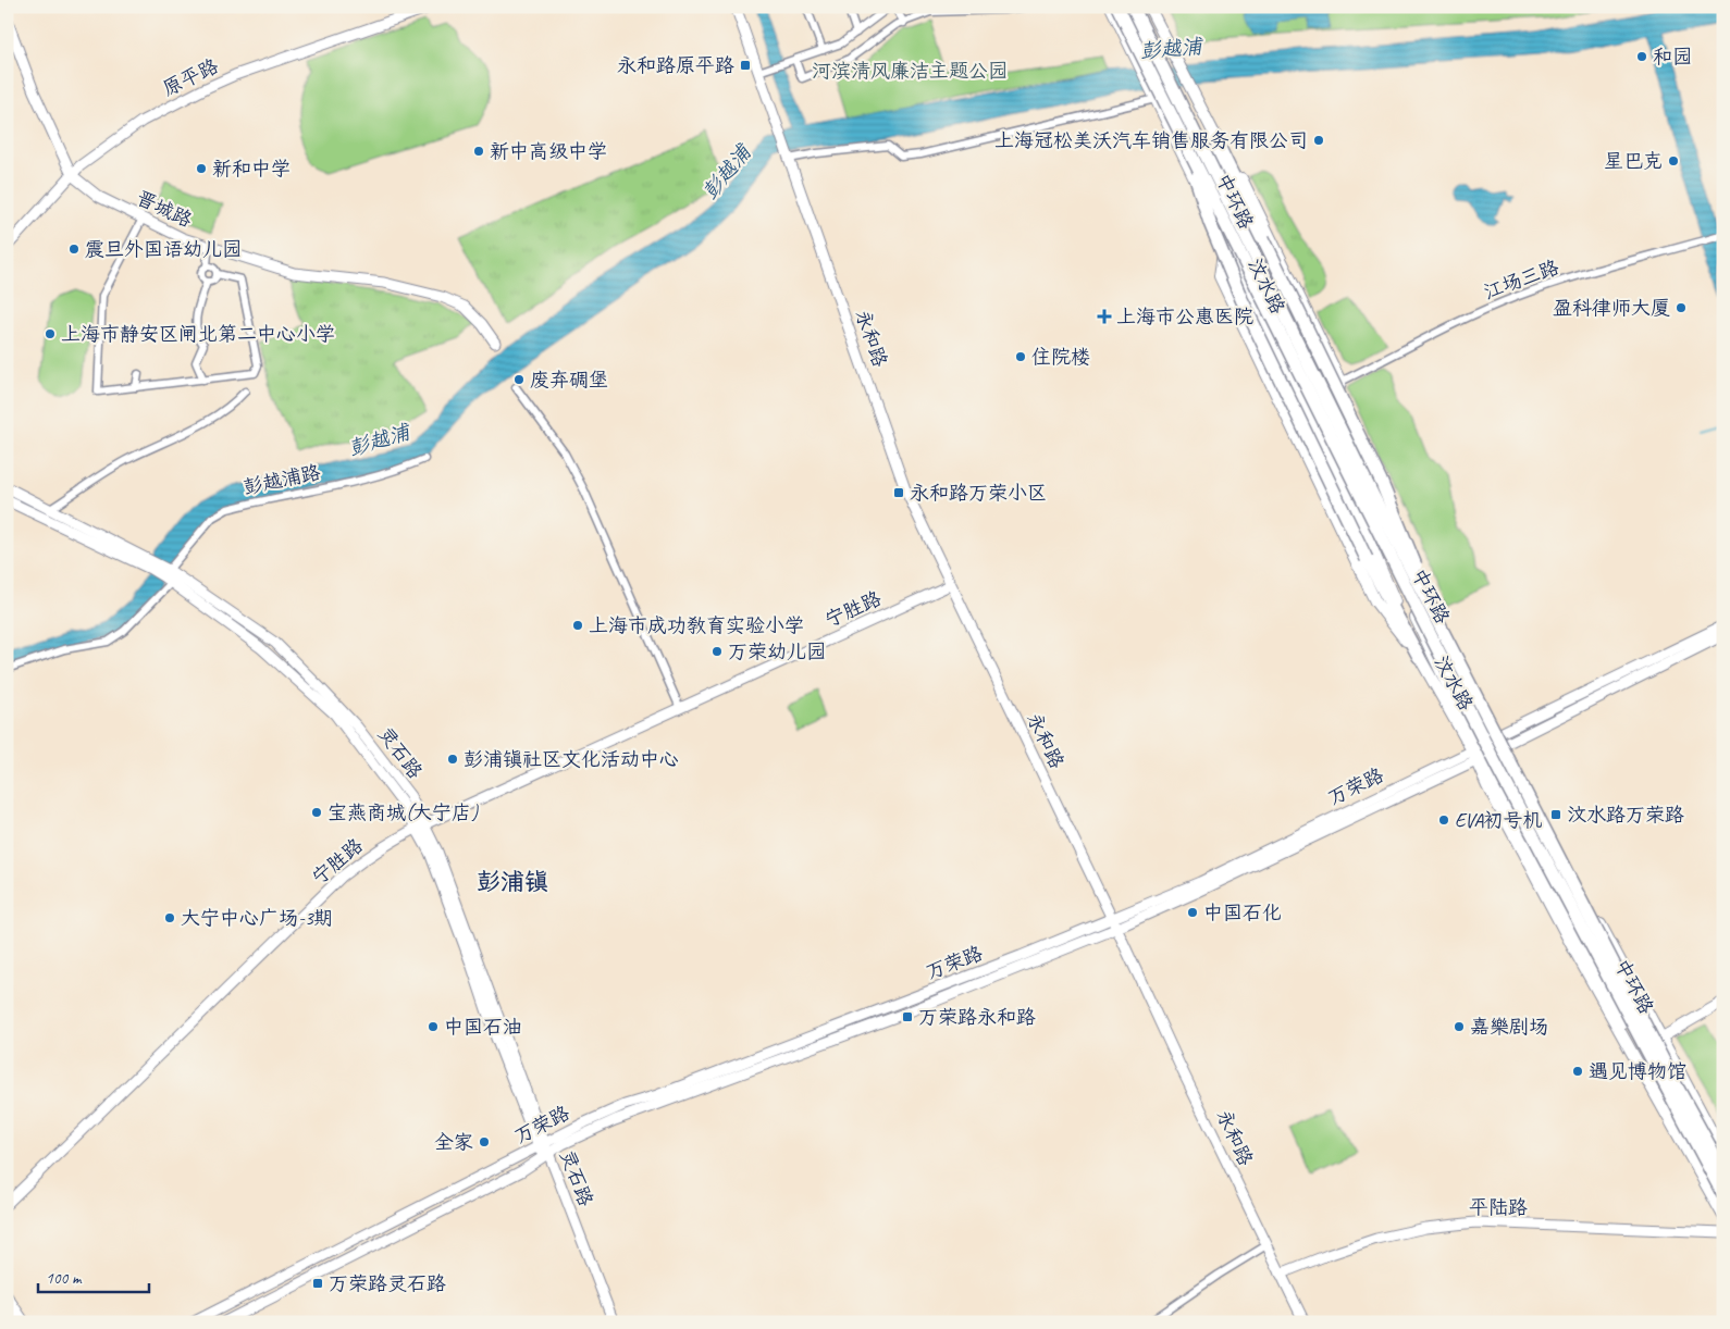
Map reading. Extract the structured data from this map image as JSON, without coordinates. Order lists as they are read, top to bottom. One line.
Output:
{"streets":{"highway":["中环路"],"main road":["原平路","晋城路","汶水路","永和路","宁胜路","灵石路","万荣路","平陆路"],"street":["江场三路","彭越浦路"]},"crossings":[["原平路","晋城路"],["中环路","汶水路"],["江场三路","汶水路"],["汶水路","万荣路"],["永和路","宁胜路"],["永和路","万荣路"],["永和路","平陆路"],["彭越浦路","灵石路"],["宁胜路","灵石路"],["灵石路","万荣路"]],"districts":["彭浦镇"],"water":["彭越浦"],"parks":["河滨清风廉洁主题公园"],"places":{"other":["和园","上海冠松美沃汽车销售服务有限公司","新中高级中学","星巴克","新和中学","震旦外国语幼儿园","盈科律师大厦","上海市静安区闸北第二中心小学","住院楼","废弃碉堡","上海市成功教育实验小学","万荣幼儿园","彭浦镇社区文化活动中心","宝燕商城(大宁店)","EVA初号机","中国石化","大宁中心广场-3期","中国石油","嘉樂剧场","遇见博物馆","全家"],"transit":["永和路原平路","永和路万荣小区","汶水路万荣路","万荣路永和路","万荣路灵石路"],"health":["上海市公惠医院"]},"scale_bar":"100 m"}
